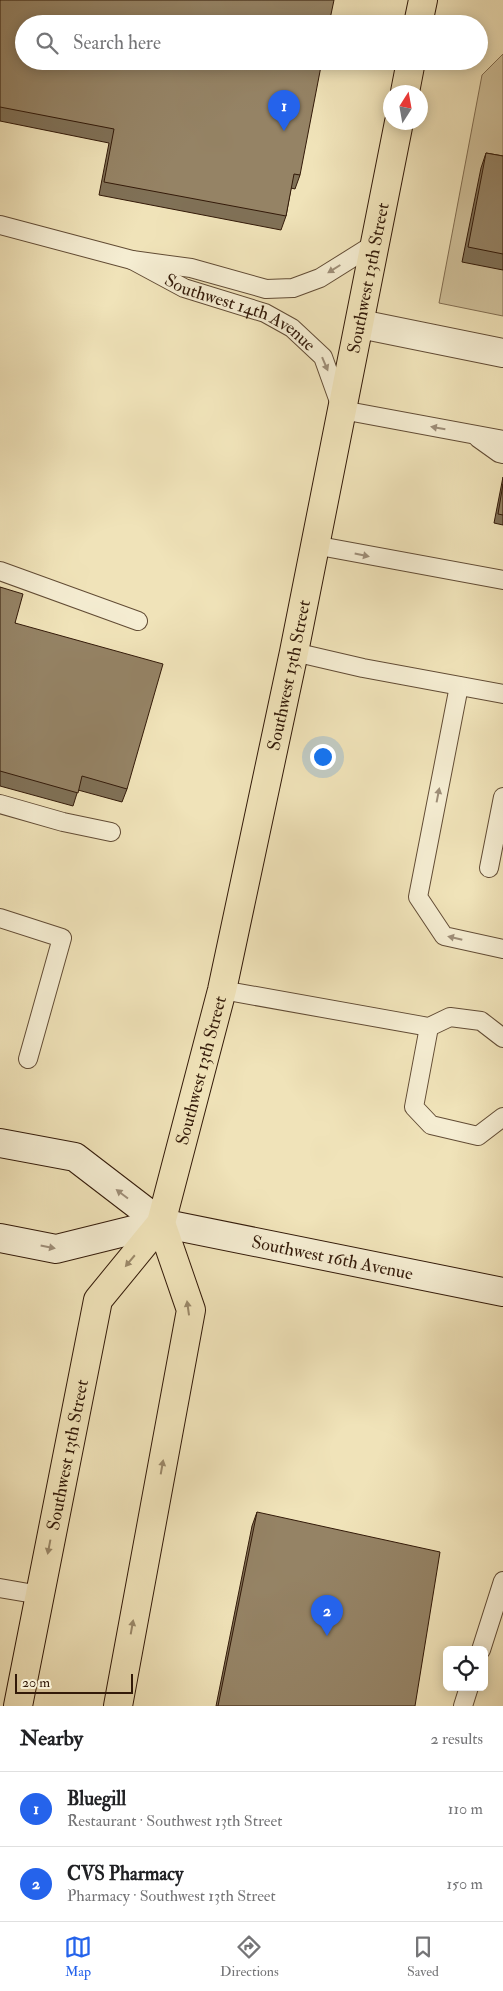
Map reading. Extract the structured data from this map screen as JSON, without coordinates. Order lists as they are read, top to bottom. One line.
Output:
{"streets":{"main road":["Southwest 13th Street","Southwest 16th Avenue"],"lane":["Southwest 14th Avenue"]},"crossings":[["Southwest 13th Street","Southwest 14th Avenue"],["Southwest 13th Street","Southwest 16th Avenue"]],"scale_bar":"20 m","north":"top","page":{"search":"Search here","pins":["1","2"],"scale":"20 m","heading":["Nearby","2 results"],"list":[{"mark":"1","name":"Bluegill","note":"Restaurant · Southwest 13th Street","value":"110 m"},{"mark":"2","name":"CVS Pharmacy","note":"Pharmacy · Southwest 13th Street","value":"150 m"}],"nav":["Map","Directions","Saved"]}}
